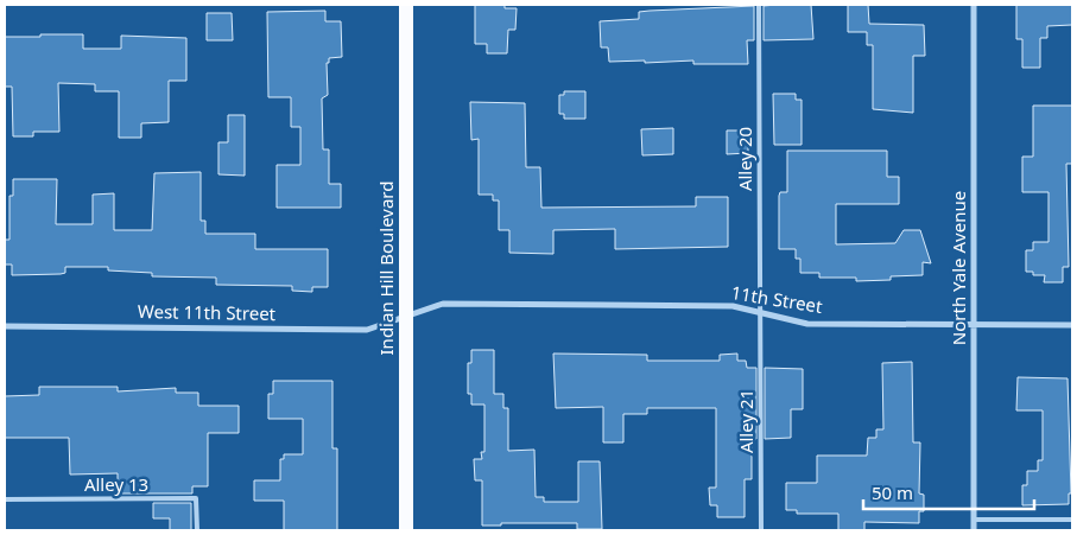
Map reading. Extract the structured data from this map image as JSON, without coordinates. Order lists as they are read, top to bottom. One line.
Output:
{"streets":{"main road":["Indian Hill Boulevard"],"street":["North Yale Avenue","11th Street","West 11th Street"],"lane":["Alley 20","Alley 21","Alley 13"]},"crossings":[["Alley 20","11th Street"],["Alley 20","Alley 21"],["Indian Hill Boulevard","11th Street"],["Indian Hill Boulevard","West 11th Street"],["North Yale Avenue","11th Street"],["11th Street","West 11th Street"],["11th Street","Alley 21"]],"scale_bar":"50 m"}
